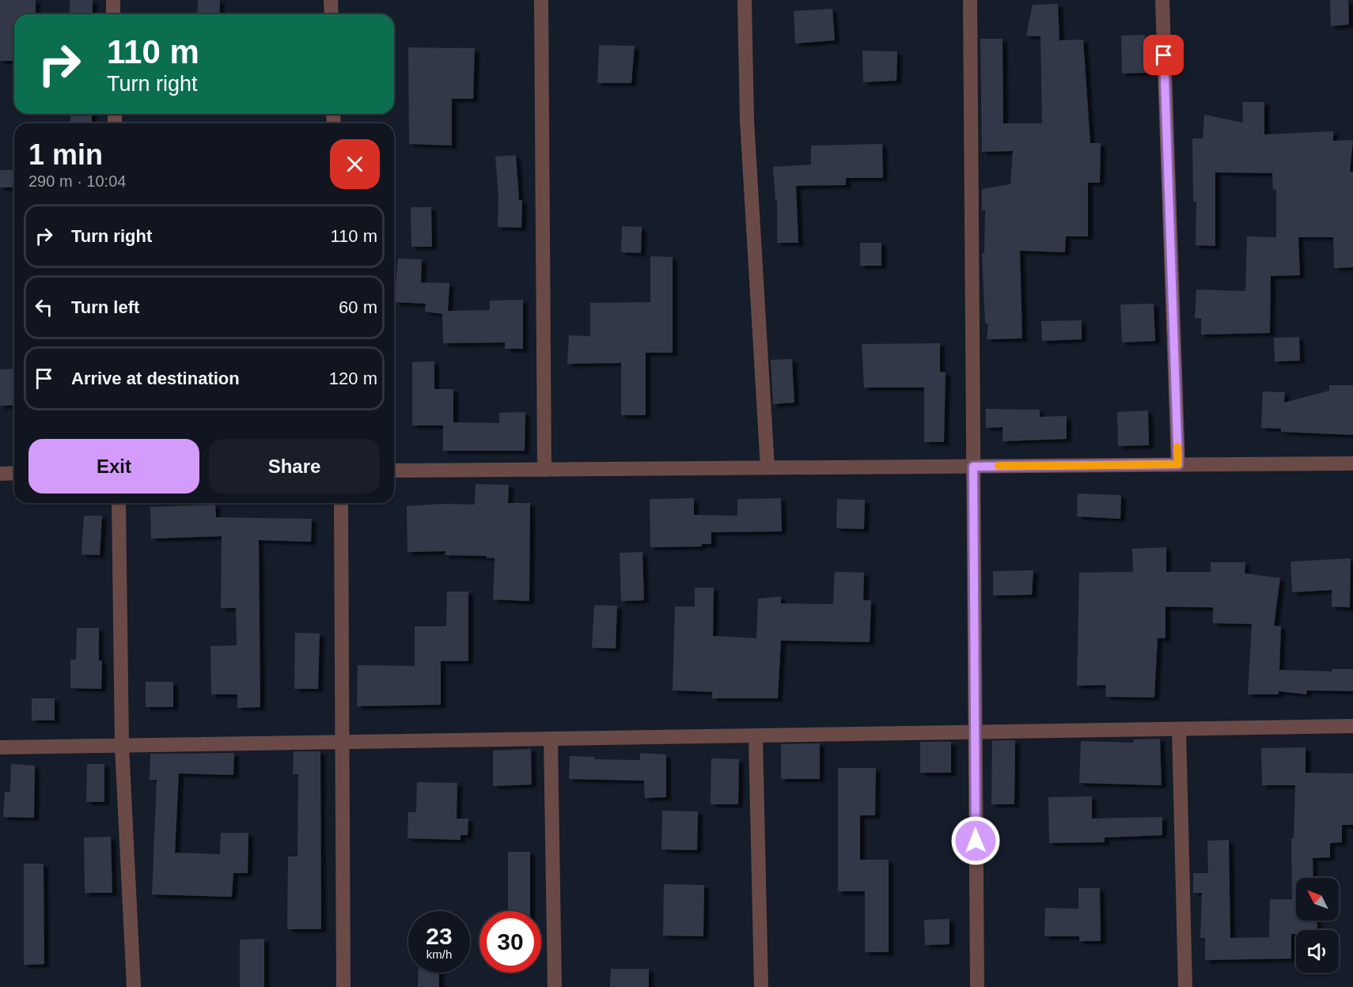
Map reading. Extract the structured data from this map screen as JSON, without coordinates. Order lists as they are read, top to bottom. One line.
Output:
{"north":"top left","page":{"turn":["110 m","Turn right"],"heading":["1 min","290 m · 10:04"],"list":[{"name":"Turn right","value":"110 m"},{"name":"Turn left","value":"60 m"},{"name":"Arrive at destination","value":"120 m"}],"buttons":["Exit","Share"],"speed":"23 km/h","limit":"30"}}
